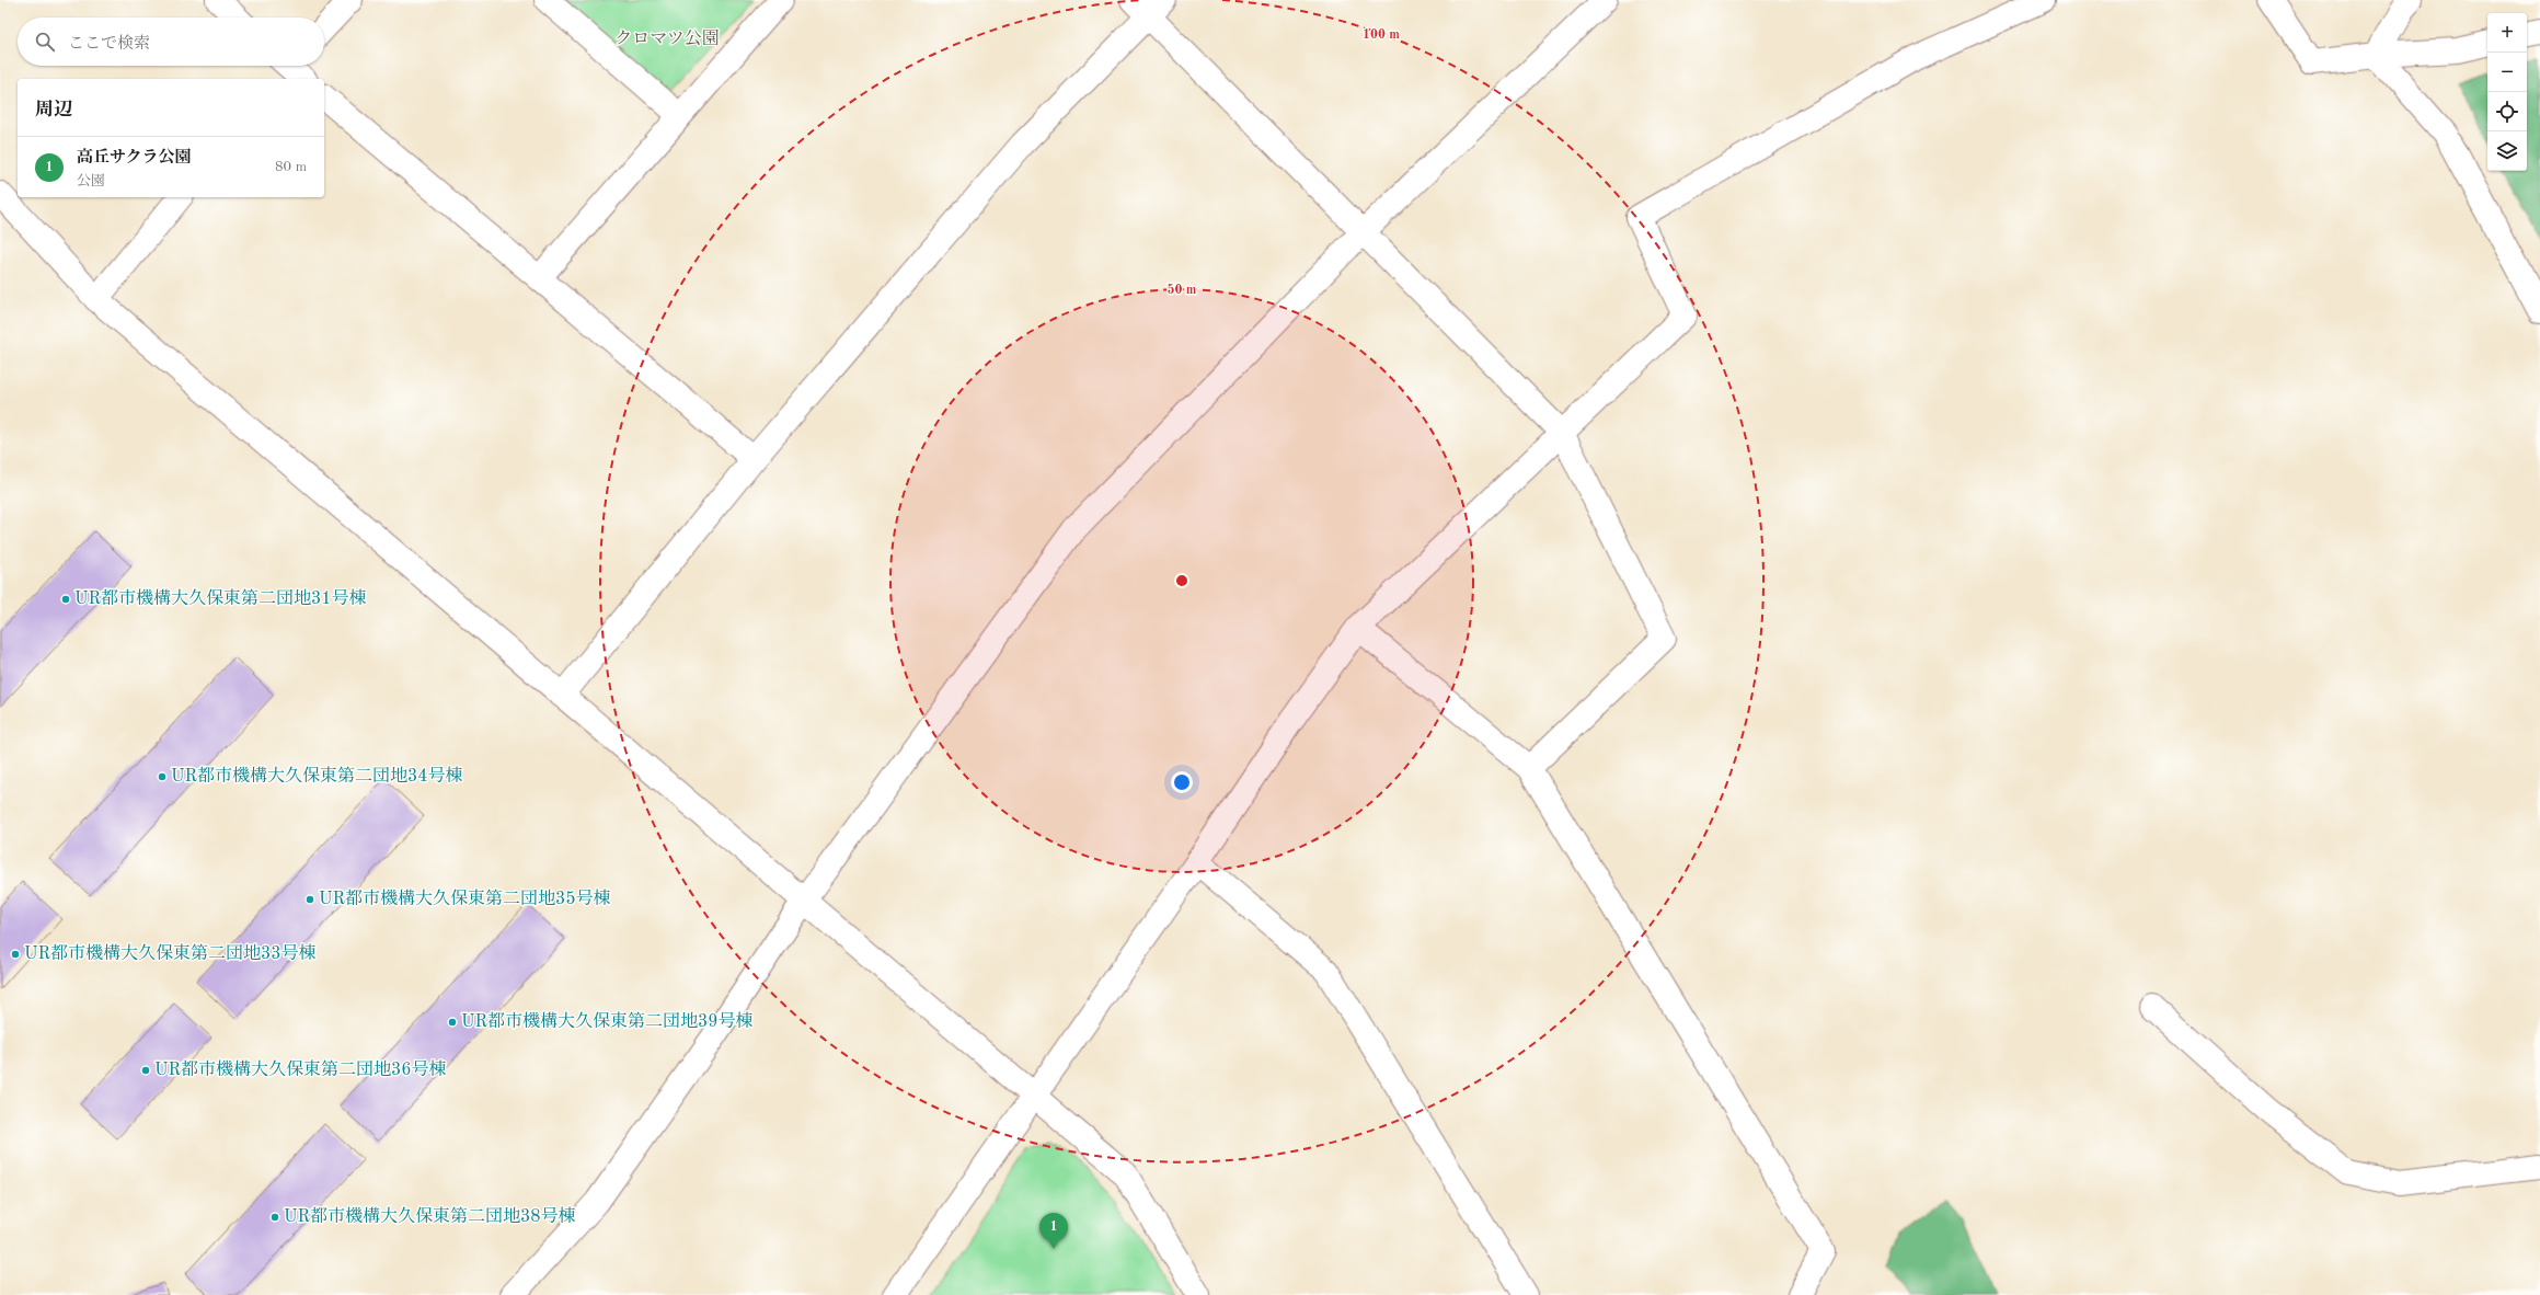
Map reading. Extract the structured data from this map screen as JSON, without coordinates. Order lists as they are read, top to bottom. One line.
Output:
{"parks":["クロマツ公園"],"places":["UR都市機構大久保東第二団地31号棟","UR都市機構大久保東第二団地34号棟","UR都市機構大久保東第二団地35号棟","UR都市機構大久保東第二団地33号棟","UR都市機構大久保東第二団地39号棟","UR都市機構大久保東第二団地36号棟","UR都市機構大久保東第二団地38号棟"],"page":{"map_buttons":["+","−"],"search":"ここで検索","heading":"周辺","list":[{"mark":"1","name":"高丘サクラ公園","note":"公園","value":"80 m"}],"pins":"1"},"rings":["100 m","50 m"]}
